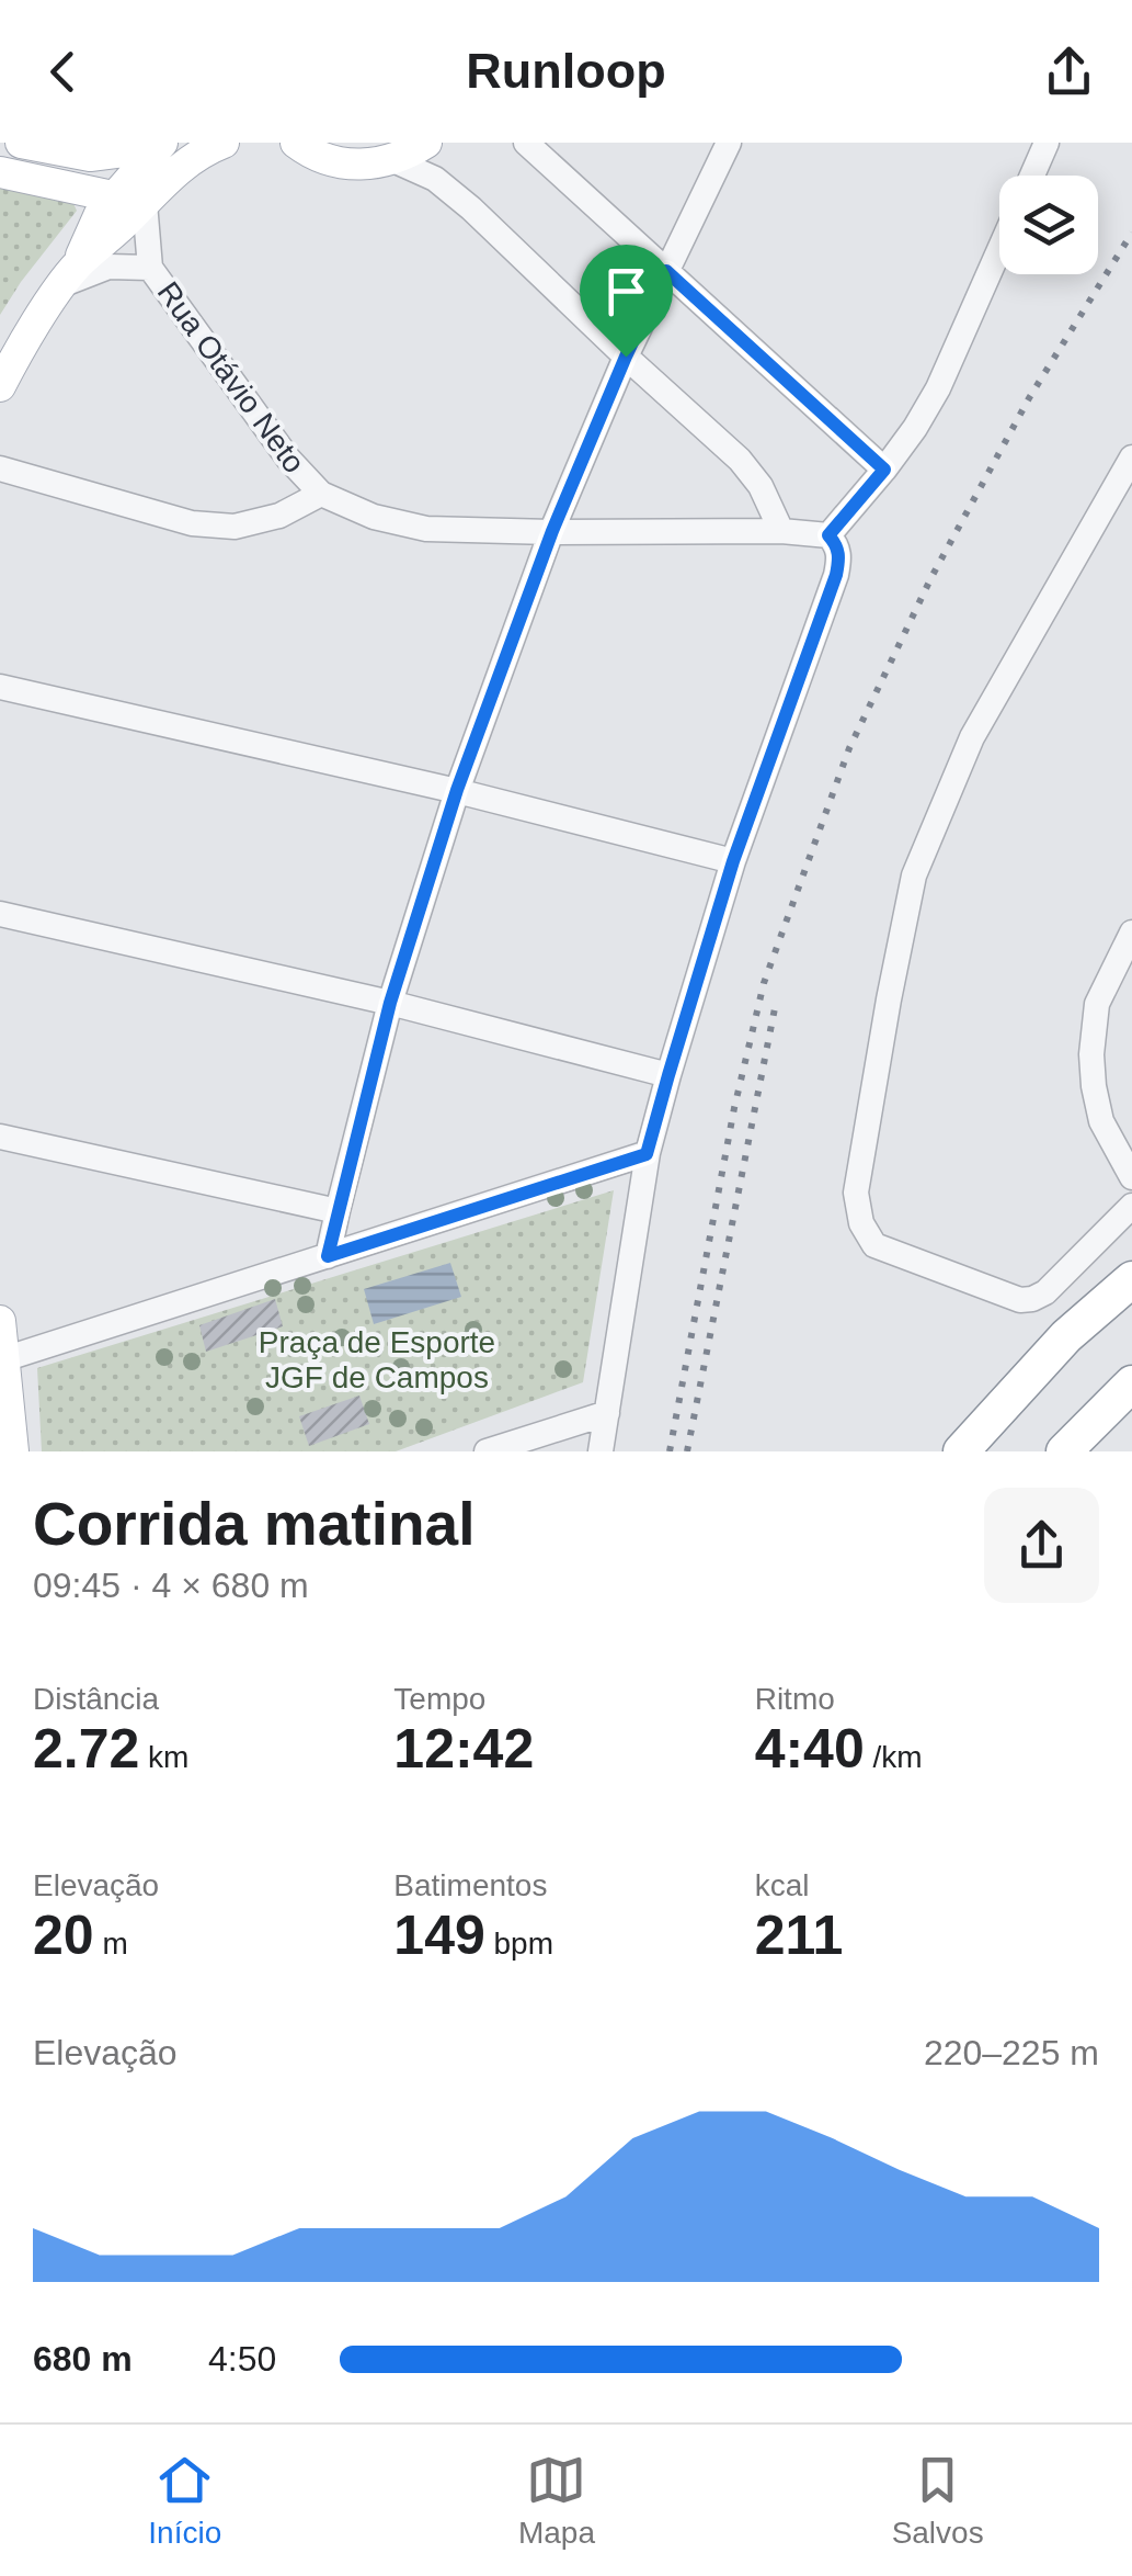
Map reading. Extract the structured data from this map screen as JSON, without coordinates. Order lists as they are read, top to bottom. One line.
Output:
{"streets":{"street":["Rua Otávio Neto"]},"parks":["Praça de Esporte JGF de Campos"],"page":{"header":"Runloop","heading":["Corrida matinal","09:45 · 4 × 680 m"],"stats":[["Distância","2.72 km"],["Tempo","12:42"],["Ritmo","4:40 /km"],["Elevação","20 m"],["Batimentos","149 bpm"],["kcal","211"]],"chart":["Elevação","220–225 m"],"list":[{"name":"680 m","note":"4:50"}],"tabs":["Início","Mapa","Salvos"]}}
